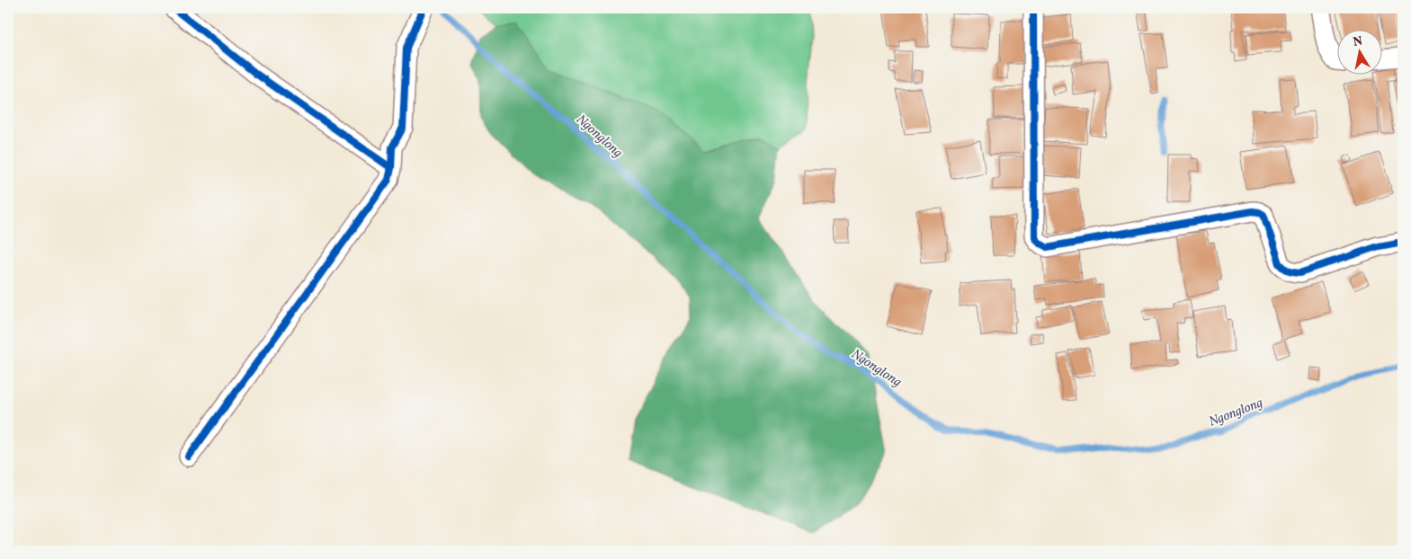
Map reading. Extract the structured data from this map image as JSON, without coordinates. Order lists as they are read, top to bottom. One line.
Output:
{"water":["Ngonglong"],"north":"top"}
